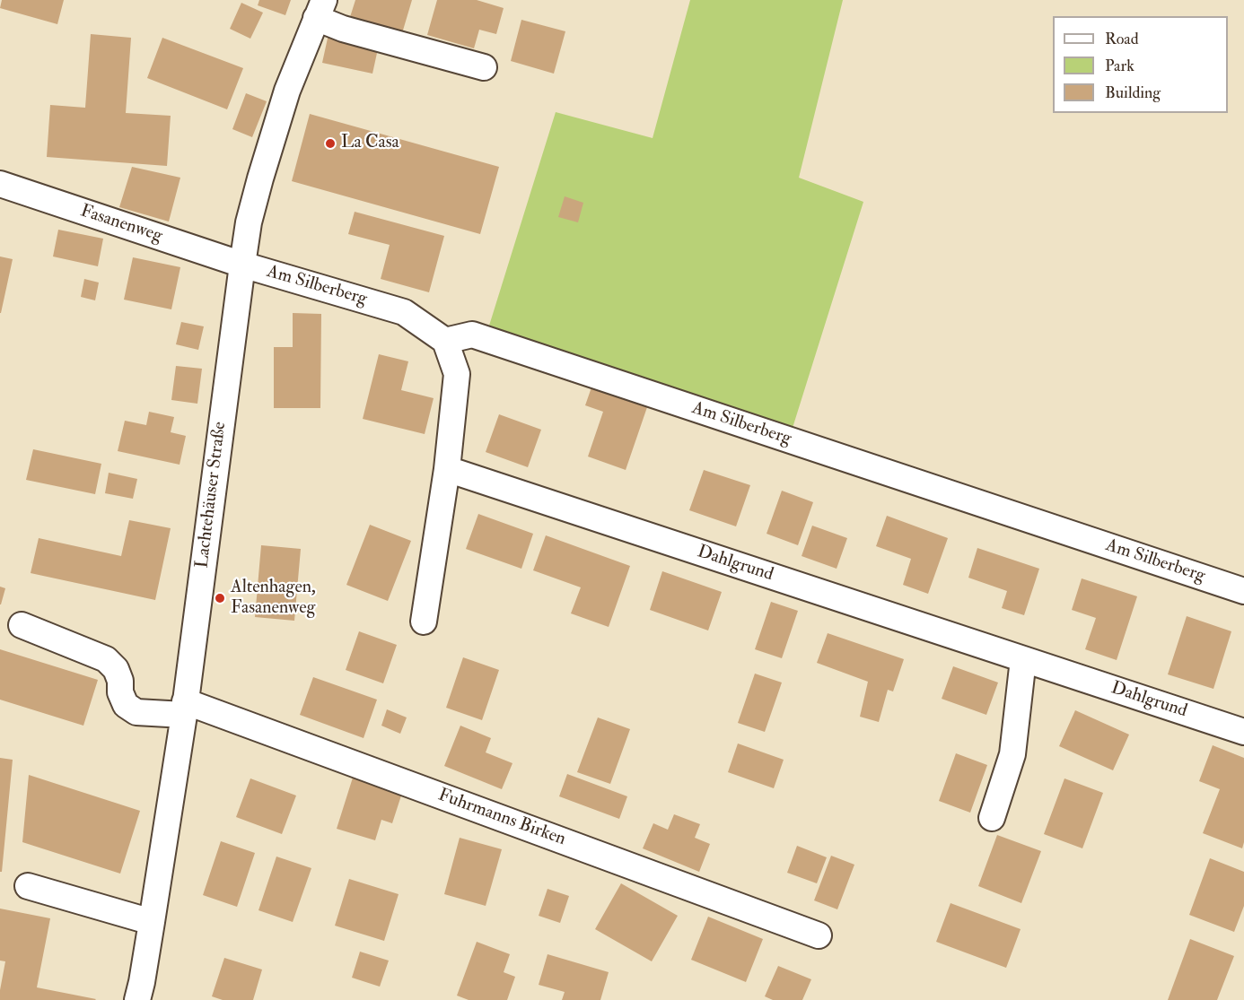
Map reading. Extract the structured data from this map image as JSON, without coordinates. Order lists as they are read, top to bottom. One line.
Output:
{"streets":{"street":["Fasanenweg","Am Silberberg","Lachtehäuser Straße","Dahlgrund","Fuhrmanns Birken"]},"crossings":[["Fasanenweg","Am Silberberg"],["Fasanenweg","Lachtehäuser Straße"],["Am Silberberg","Lachtehäuser Straße"],["Lachtehäuser Straße","Fuhrmanns Birken"]],"places":["La Casa","Altenhagen, Fasanenweg"],"legend":["Road","Park","Building"]}
